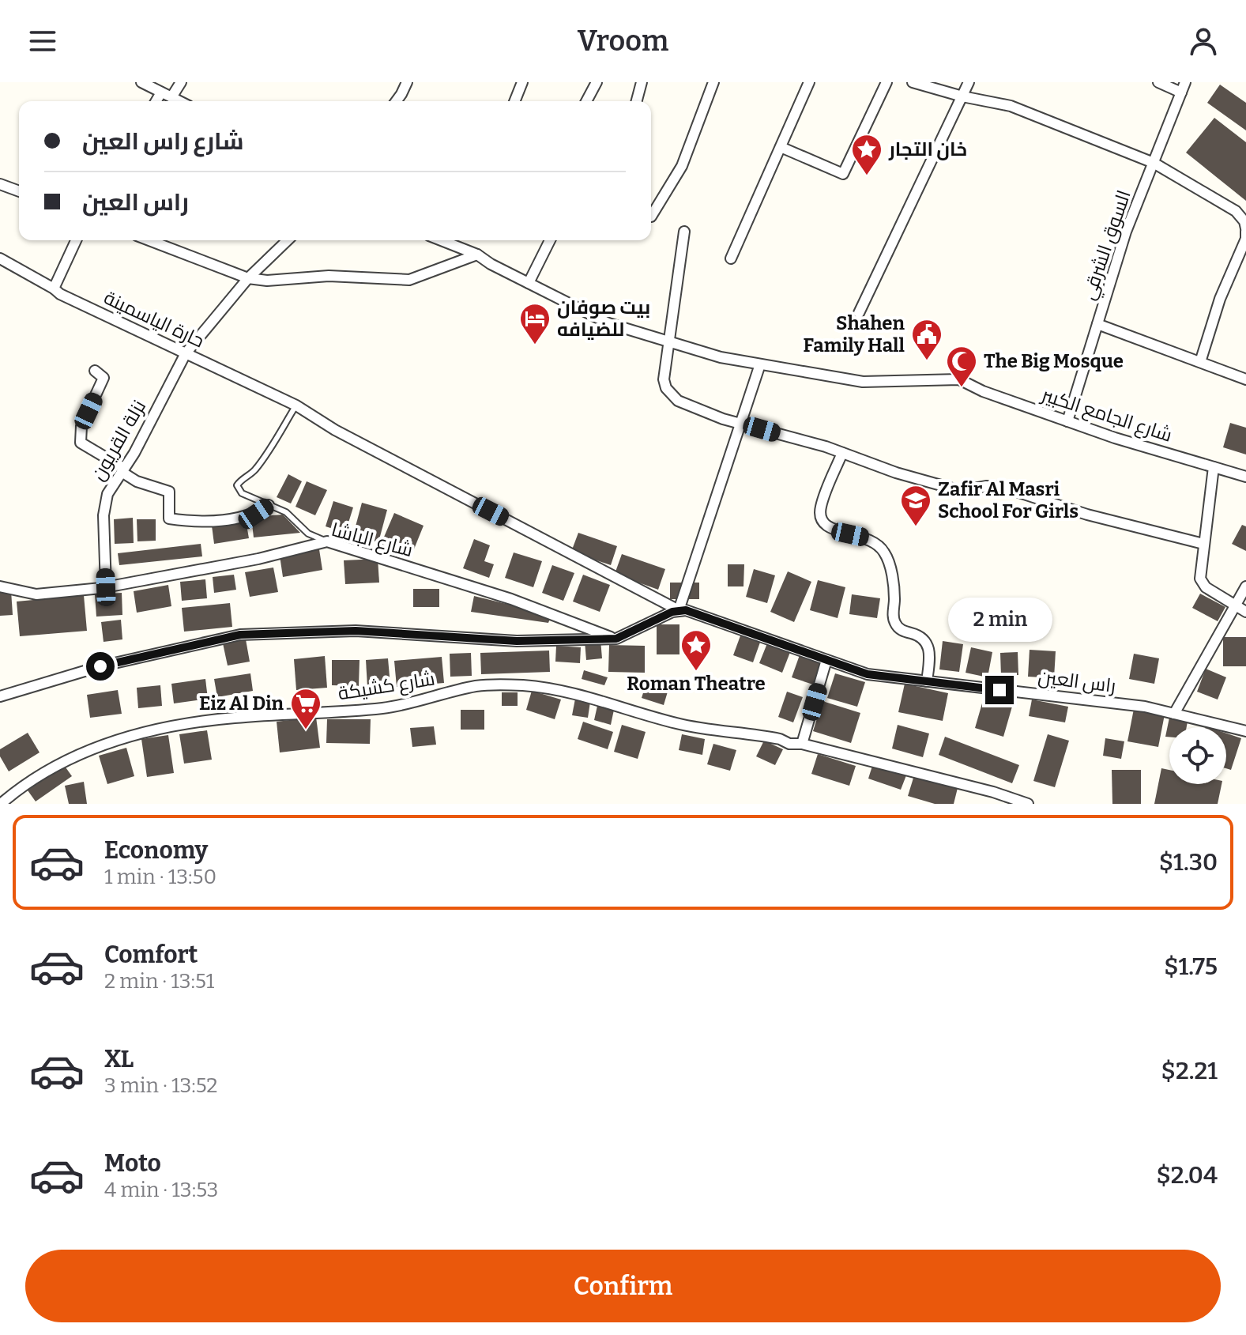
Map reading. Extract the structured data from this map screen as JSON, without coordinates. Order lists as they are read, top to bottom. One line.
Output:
{"streets":{"street":["السوق الشرقي","حارة الياسمينة","شارع الجامع الكبير","نزلة القريون","شارع الباشا","راس العين","شارع كشيكة"]},"crossings":[["السوق الشرقي","شارع الجامع الكبير"],["حارة الياسمينة","نزلة القريون"],["حارة الياسمينة","راس العين"],["نزلة القريون","شارع الباشا"]],"places":{"place":["خان التجار","Roman Theatre"],"hotel":["بيت صوفان للضيافه"],"public building":["Shahen Family Hall"],"mosque":["The Big Mosque"],"school or university":["Zafir Al Masri School For Girls"],"supermarket":["Eiz Al Din"]},"page":{"header":"Vroom","banner":["شارع راس العين","راس العين"],"bubble":"2 min","list":[{"name":"Economy","note":"1 min · 13:50","value":"$1.30"},{"name":"Comfort","note":"2 min · 13:51","value":"$1.75"},{"name":"XL","note":"3 min · 13:52","value":"$2.21"},{"name":"Moto","note":"4 min · 13:53","value":"$2.04"}],"buttons":"Confirm"}}
